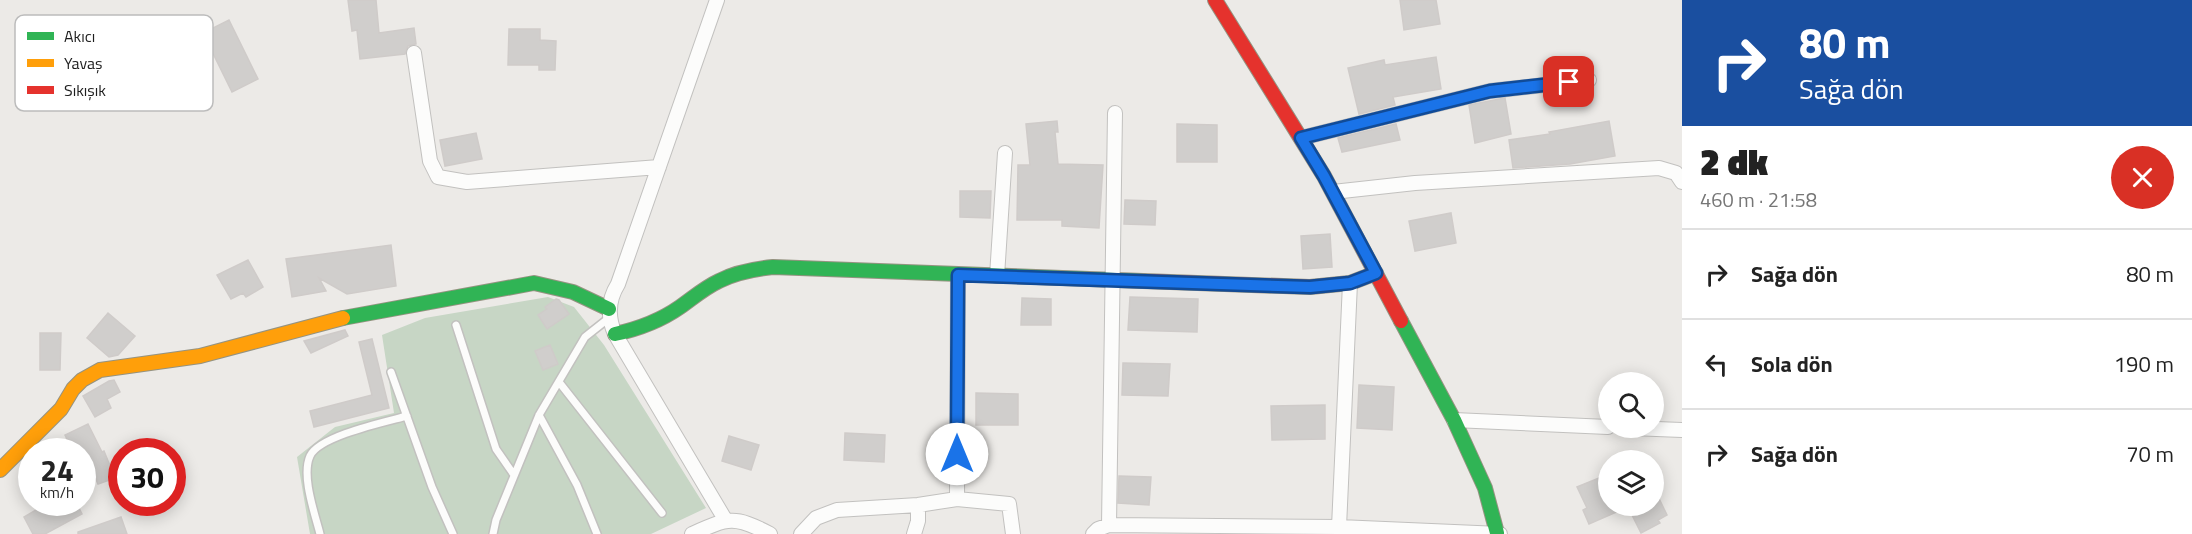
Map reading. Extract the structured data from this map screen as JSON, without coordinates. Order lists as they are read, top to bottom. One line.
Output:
{"legend":["Akıcı","Yavaş","Sıkışık"],"page":{"turn":["80 m","Sağa dön"],"heading":["2 dk","460 m · 21:58"],"list":[{"name":"Sağa dön","value":"80 m"},{"name":"Sola dön","value":"190 m"},{"name":"Sağa dön","value":"70 m"}],"speed":"24 km/h","limit":"30"}}
